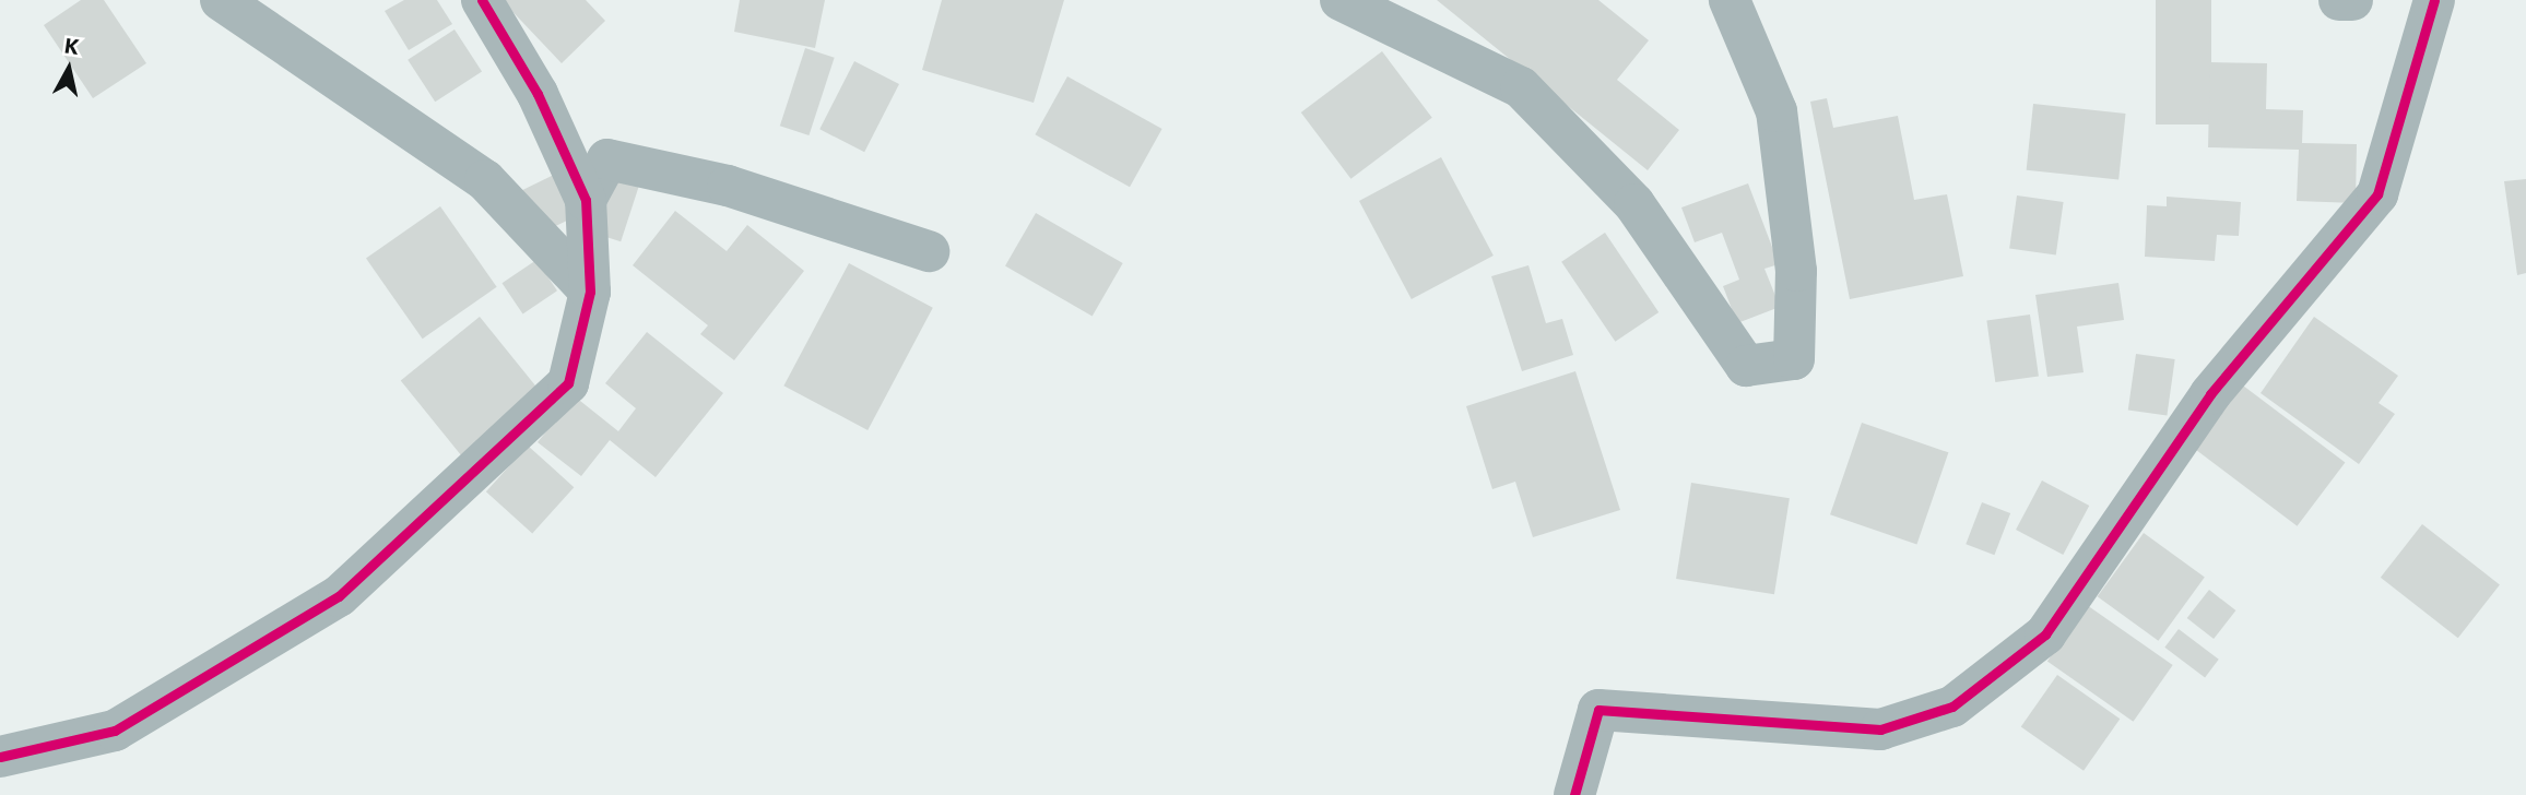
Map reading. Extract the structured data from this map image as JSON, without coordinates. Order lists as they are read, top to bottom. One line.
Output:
{"north":"top"}
